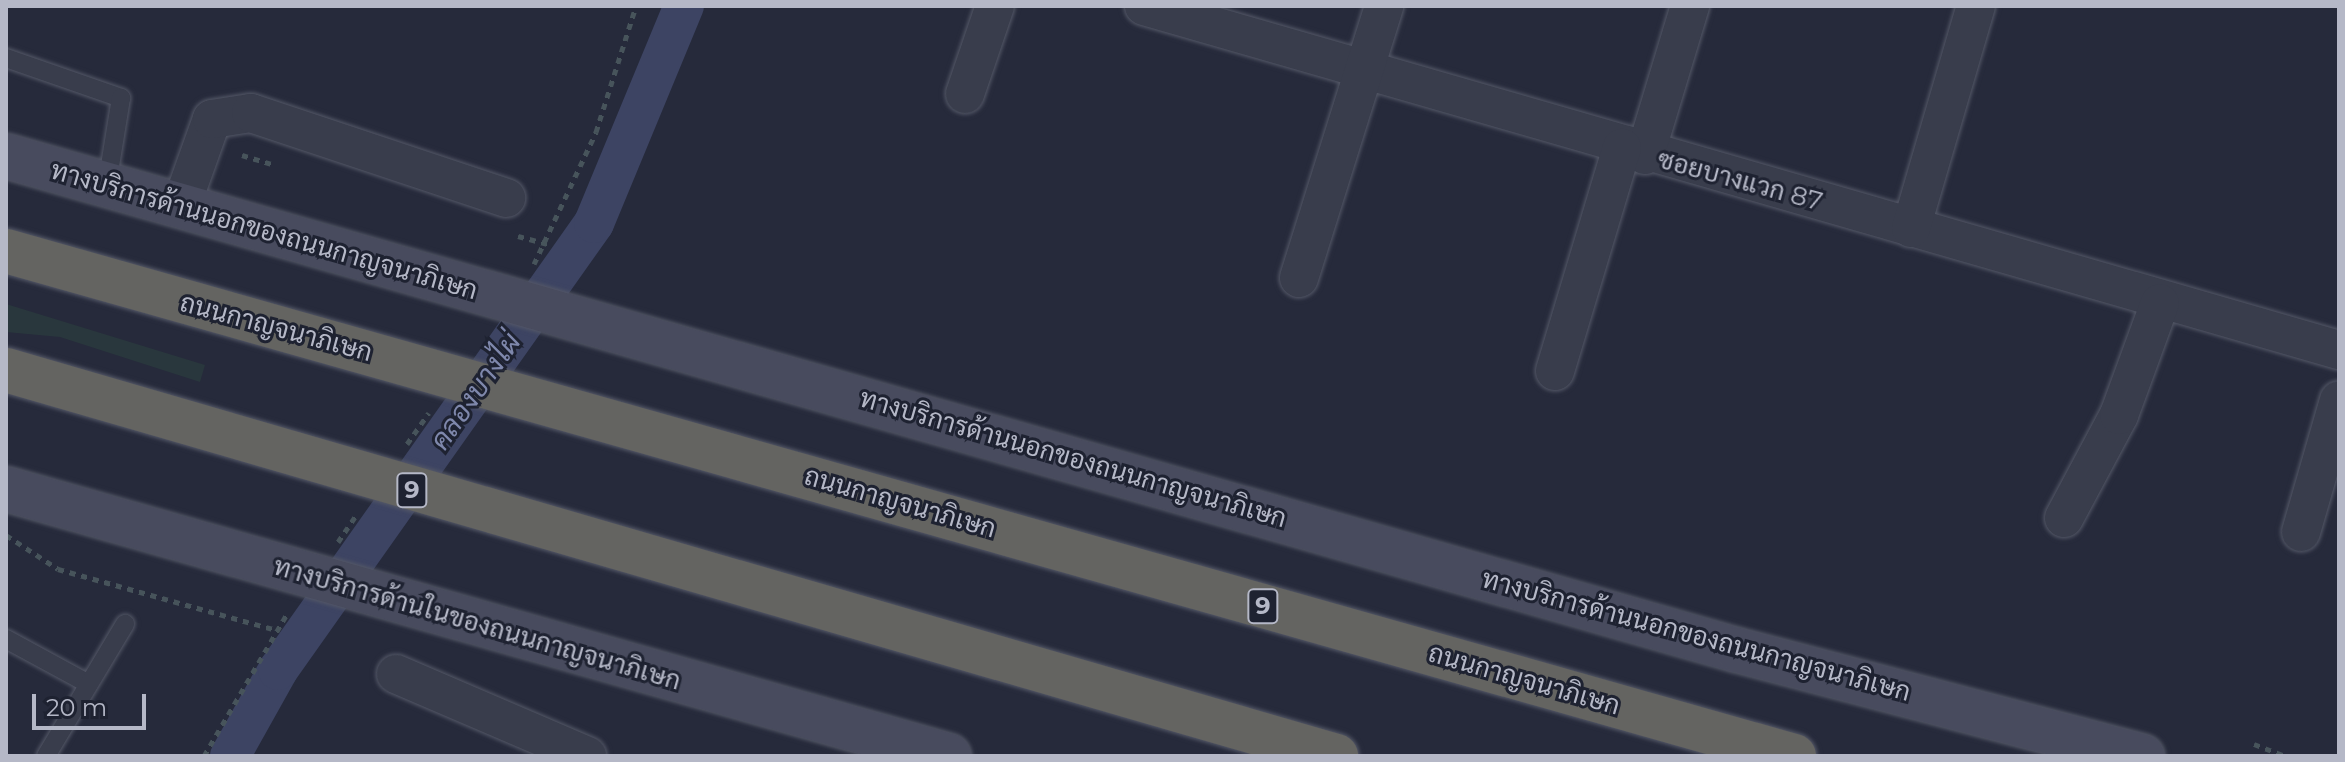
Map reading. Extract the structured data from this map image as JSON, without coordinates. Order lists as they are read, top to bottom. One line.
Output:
{"streets":{"highway":["ถนนกาญจนาภิเษก","9"],"main road":["ทางบริการด้านนอกของถนนกาญจนาภิเษก","ทางบริการด้านในของถนนกาญจนาภิเษก"],"street":["ซอยบางแวก 87"]},"water":["คลองบางไผ่"],"scale_bar":"20 m"}
